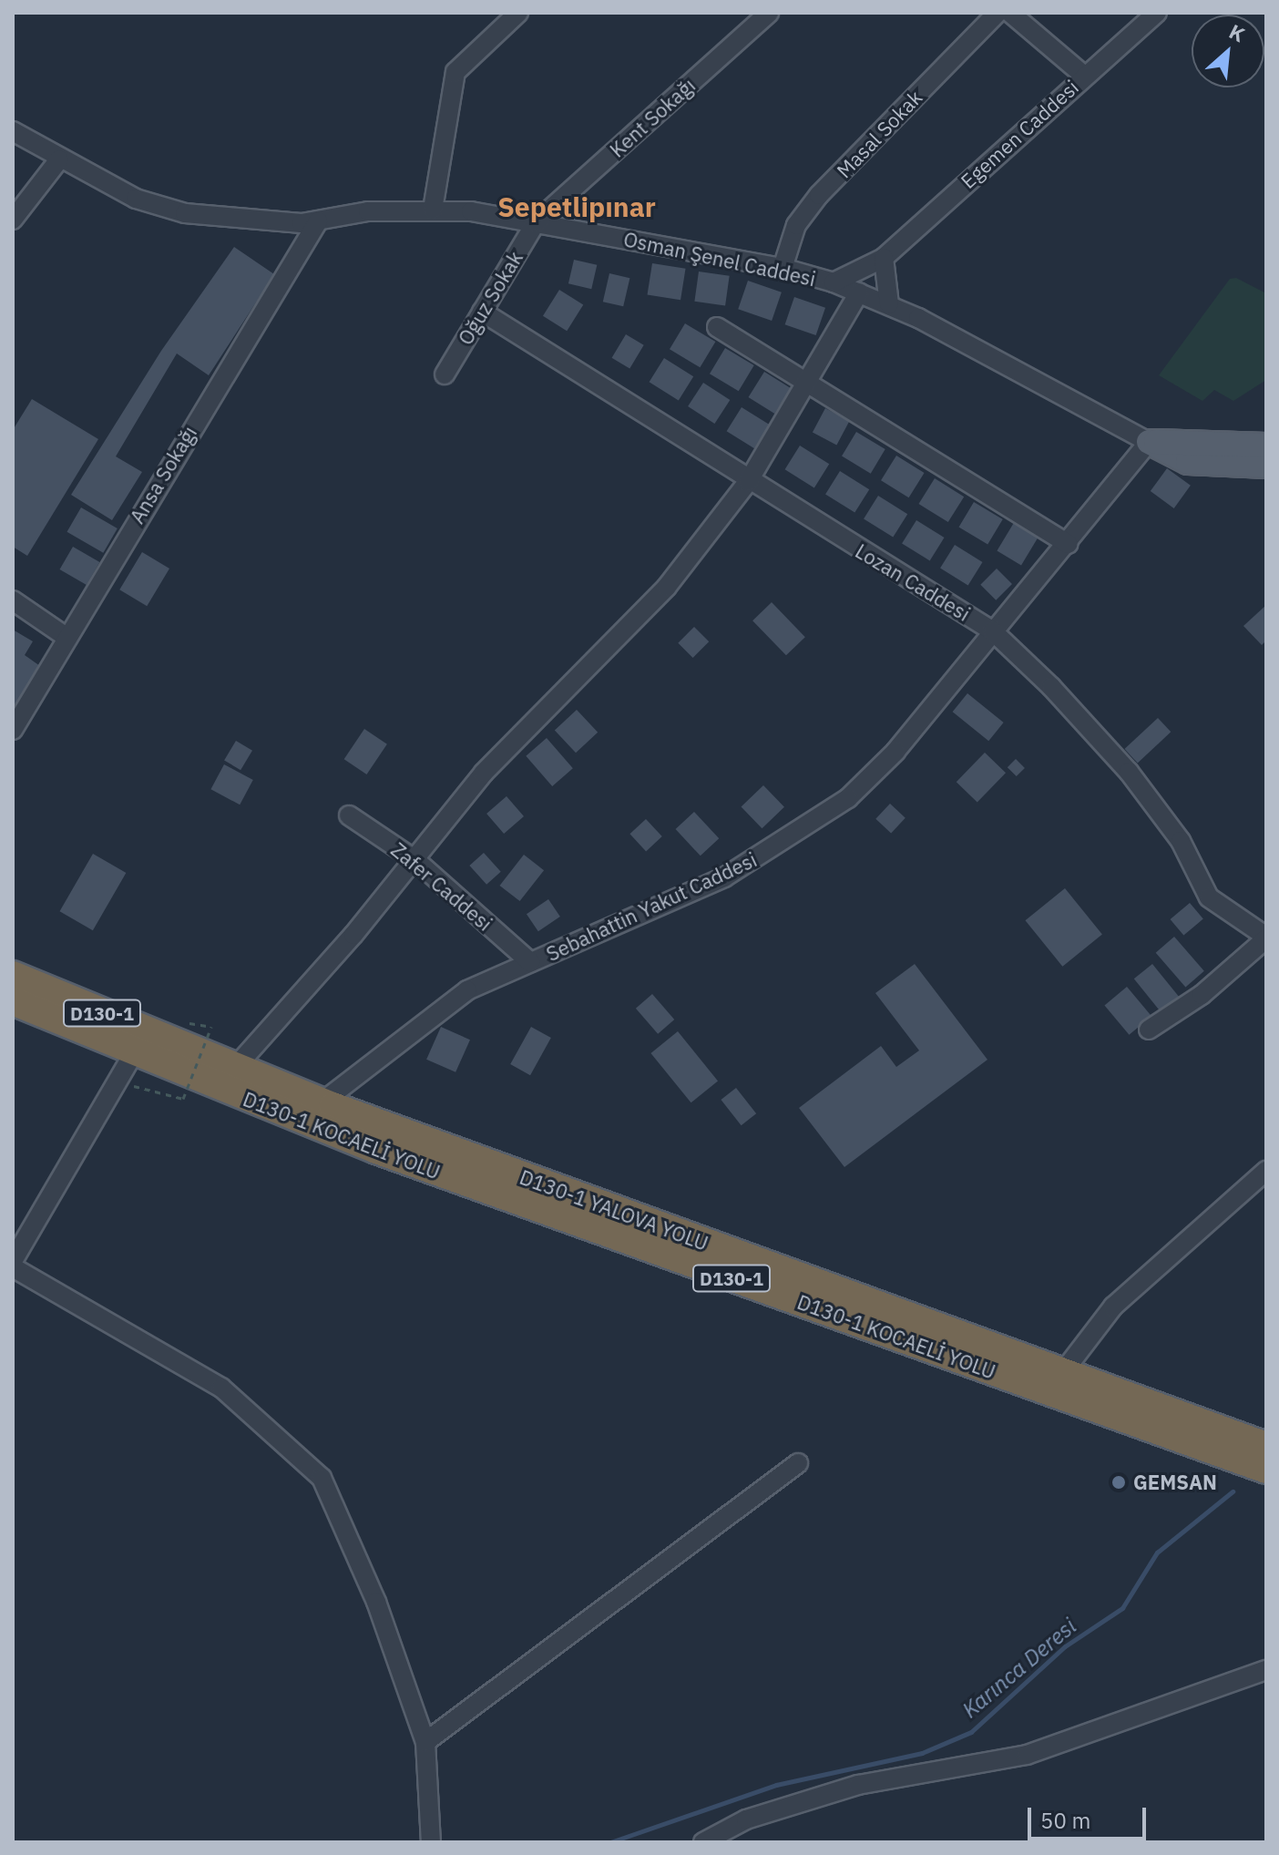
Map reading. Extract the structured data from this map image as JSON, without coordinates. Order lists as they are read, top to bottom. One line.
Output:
{"streets":{"highway":["D130-1","D130-1 KOCAELİ YOLU","D130-1 YALOVA YOLU"],"main road":["Osman Şenel Caddesi"],"street":["Kent Sokağı","Masal Sokak","Egemen Caddesi","Oğuz Sokak","Ansa Sokağı","Lozan Caddesi","Zafer Caddesi","Sebahattin Yakut Caddesi"]},"crossings":[["Kent Sokağı","Osman Şenel Caddesi"],["Kent Sokağı","Oğuz Sokak"],["Masal Sokak","Osman Şenel Caddesi"],["Egemen Caddesi","Osman Şenel Caddesi"],["Osman Şenel Caddesi","Oğuz Sokak"],["Osman Şenel Caddesi","Ansa Sokağı"],["Osman Şenel Caddesi","Sebahattin Yakut Caddesi"],["Oğuz Sokak","Lozan Caddesi"],["Lozan Caddesi","Sebahattin Yakut Caddesi"],["Zafer Caddesi","Sebahattin Yakut Caddesi"],["Sebahattin Yakut Caddesi","D130-1 YALOVA YOLU"],["D130-1","D130-1 KOCAELİ YOLU"],["D130-1","D130-1 YALOVA YOLU"],["D130-1 KOCAELİ YOLU","D130-1 YALOVA YOLU"]],"districts":["Sepetlipınar"],"water":["Karınca Deresi"],"places":["GEMSAN"],"scale_bar":"50 m","north":"top right"}
